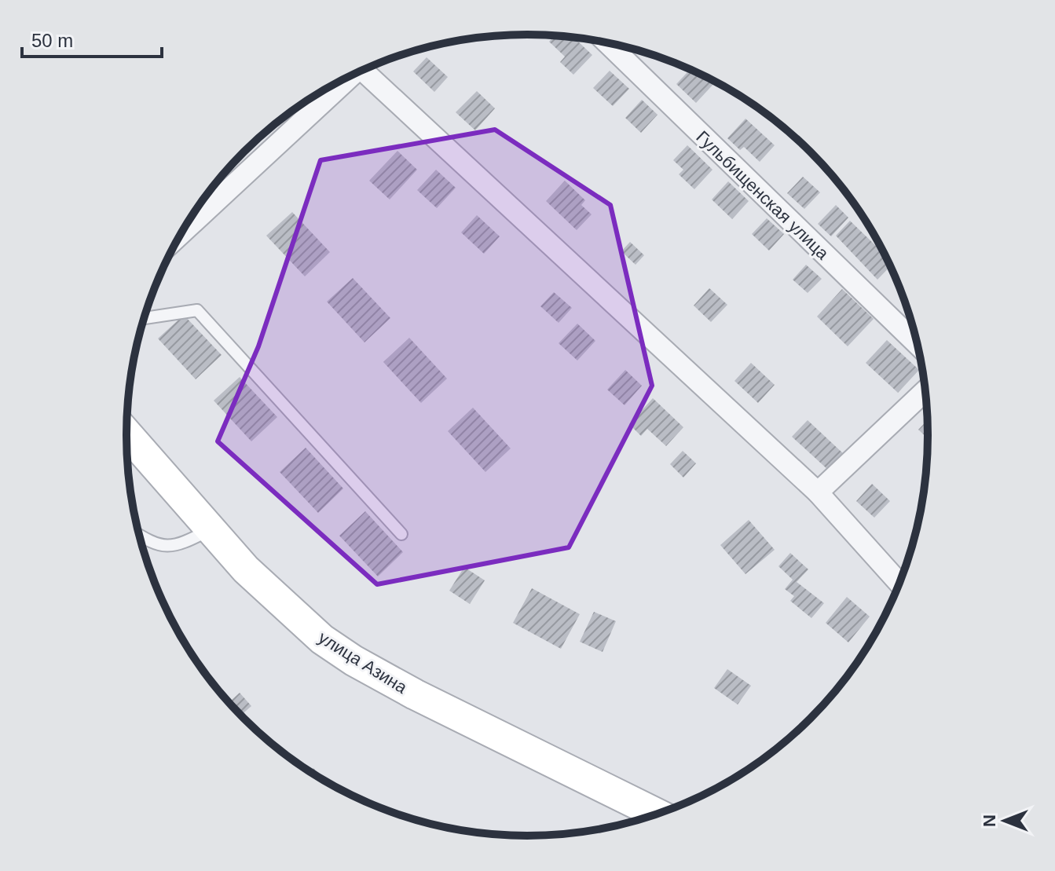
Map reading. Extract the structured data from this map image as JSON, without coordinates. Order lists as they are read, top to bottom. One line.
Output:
{"streets":{"main road":["улица Азина"],"street":["Гульбищенская улица"]},"scale_bar":"50 m","north":"left"}
